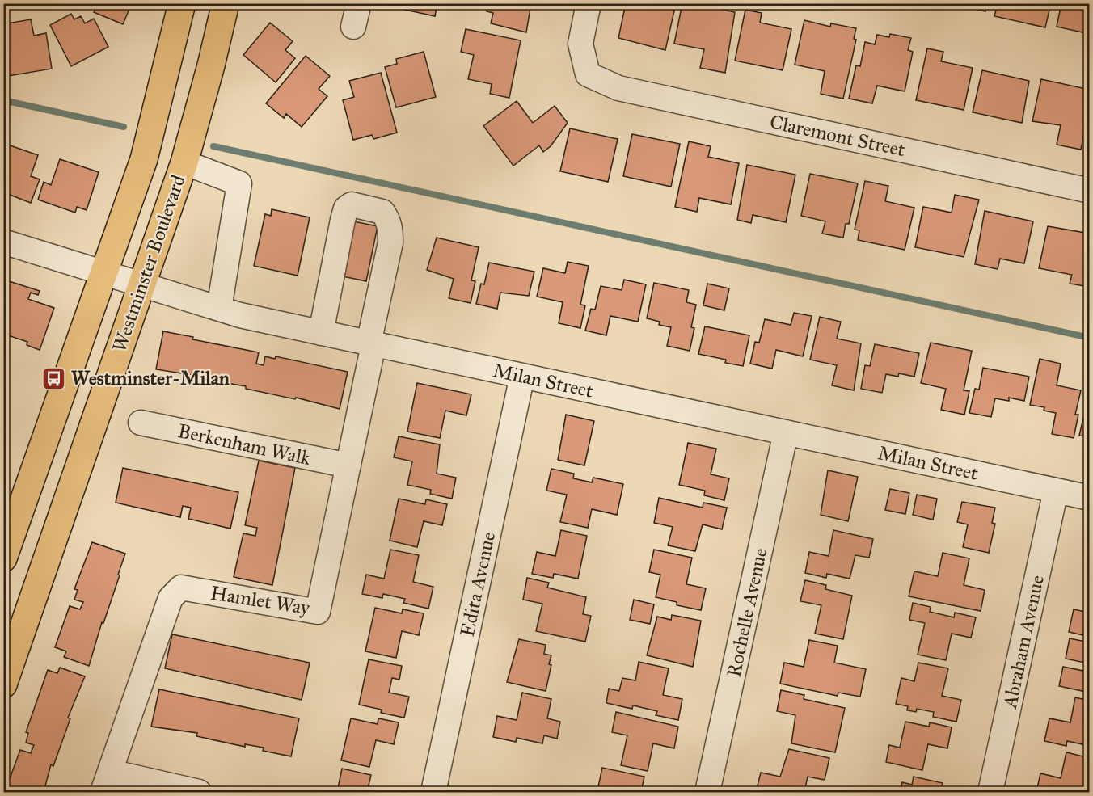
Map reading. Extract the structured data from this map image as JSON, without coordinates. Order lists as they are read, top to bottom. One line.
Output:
{"streets":{"main road":["Westminster Boulevard"],"street":["Claremont Street","Milan Street","Berkenham Walk","Edita Avenue","Hamlet Way","Rochelle Avenue","Abraham Avenue"]},"crossings":[["Westminster Boulevard","Milan Street"],["Milan Street","Edita Avenue"],["Milan Street","Hamlet Way"],["Milan Street","Rochelle Avenue"],["Milan Street","Abraham Avenue"],["Berkenham Walk","Hamlet Way"]],"places":{"bus stop":["Westminster-Milan"]}}
